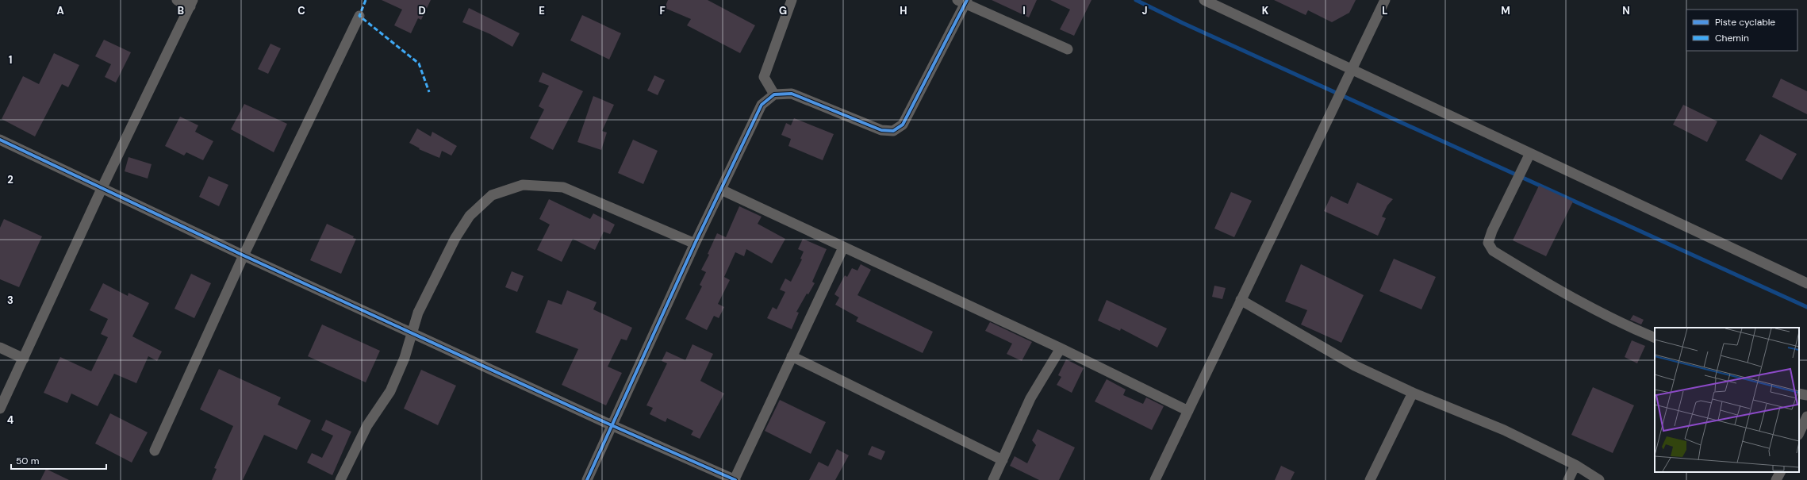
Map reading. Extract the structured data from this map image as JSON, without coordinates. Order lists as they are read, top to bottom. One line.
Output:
{"legend":["Piste cyclable","Chemin"],"scale_bar":"50 m","grid":{"columns":["A","B","C","D","E","F","G","H","I","J","K","L","M","N"],"rows":["1","2","3","4"]}}
